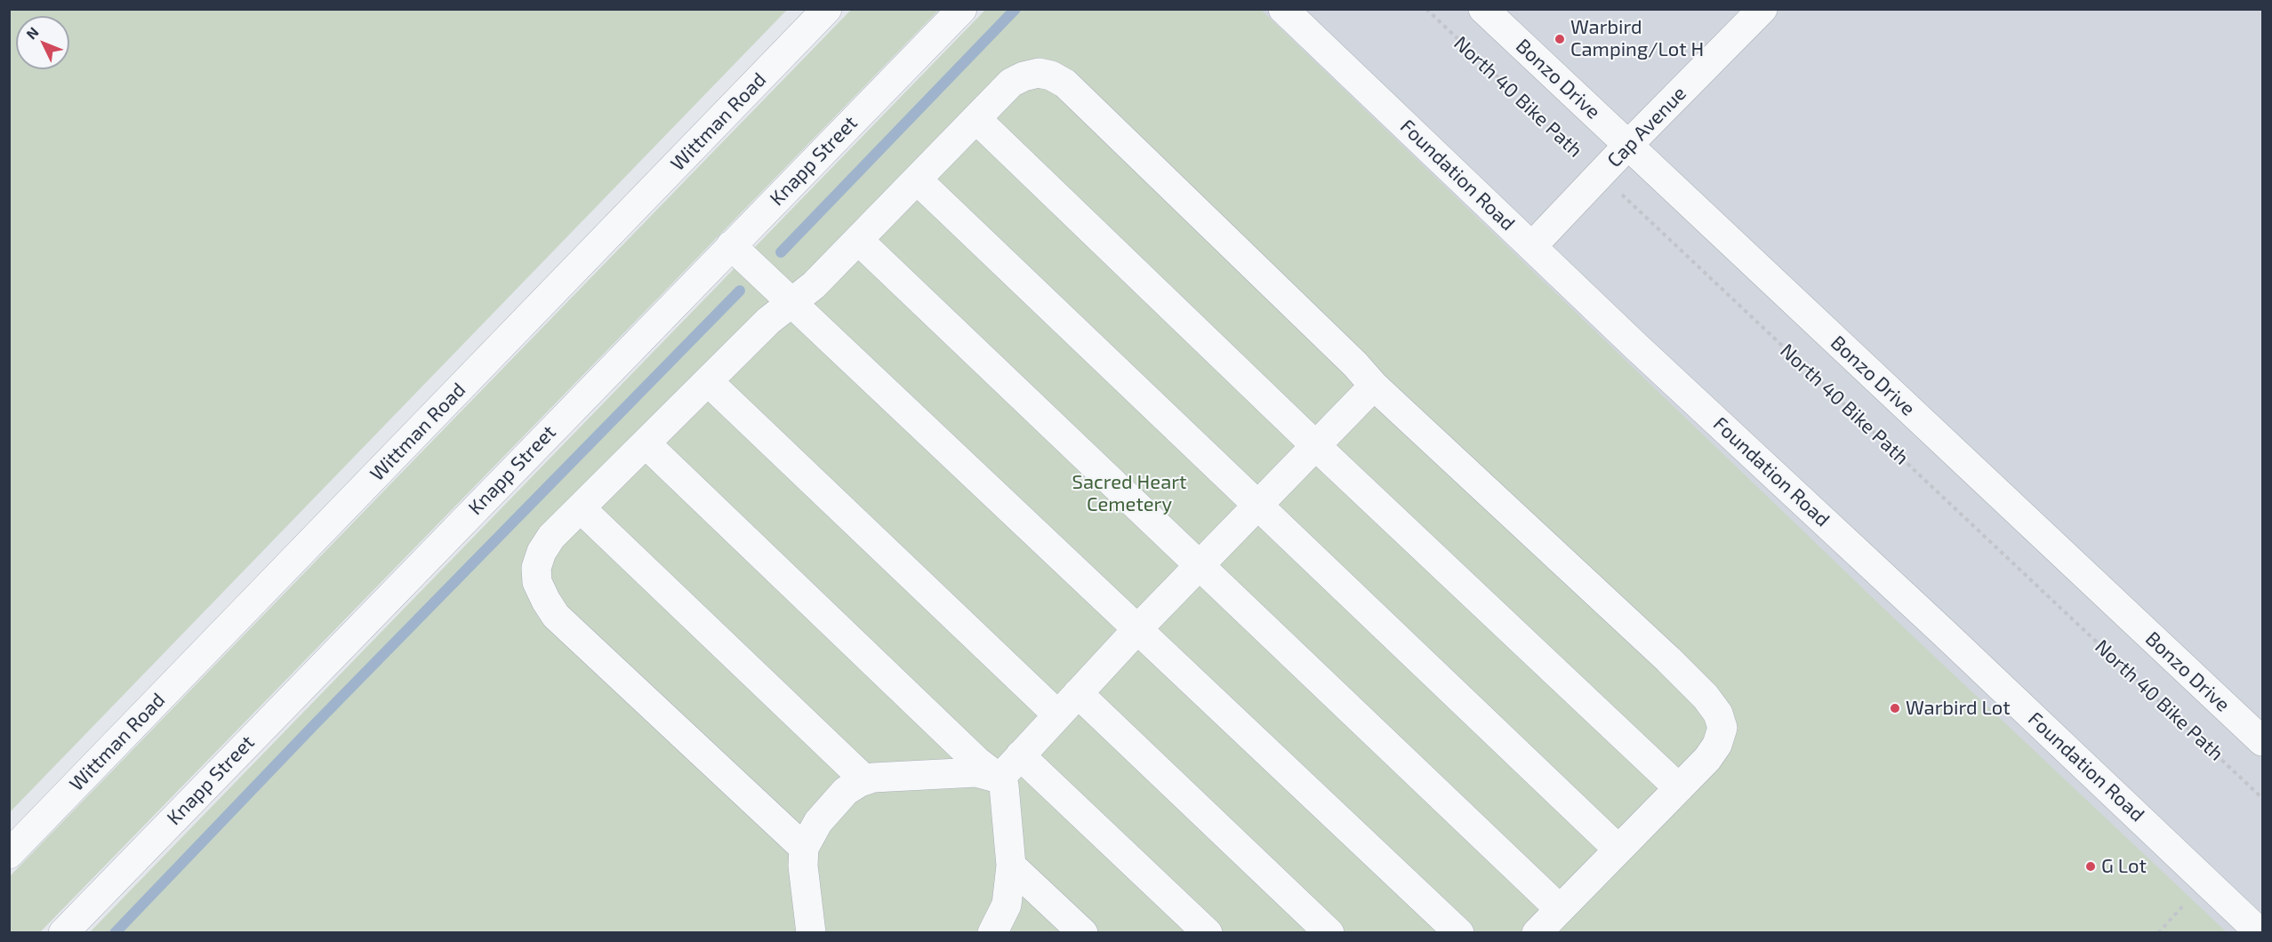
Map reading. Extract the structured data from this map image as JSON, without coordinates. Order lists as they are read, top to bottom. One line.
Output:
{"streets":{"street":["Bonzo Drive","Wittman Road","Cap Avenue","Knapp Street","Foundation Road"],"path":["North 40 Bike Path"]},"crossings":[["Bonzo Drive","Cap Avenue"],["North 40 Bike Path","Cap Avenue"],["Cap Avenue","Foundation Road"]],"parks":["Sacred Heart Cemetery"],"places":["Warbird Camping/Lot H","Warbird Lot","G Lot"],"north":"top left"}
